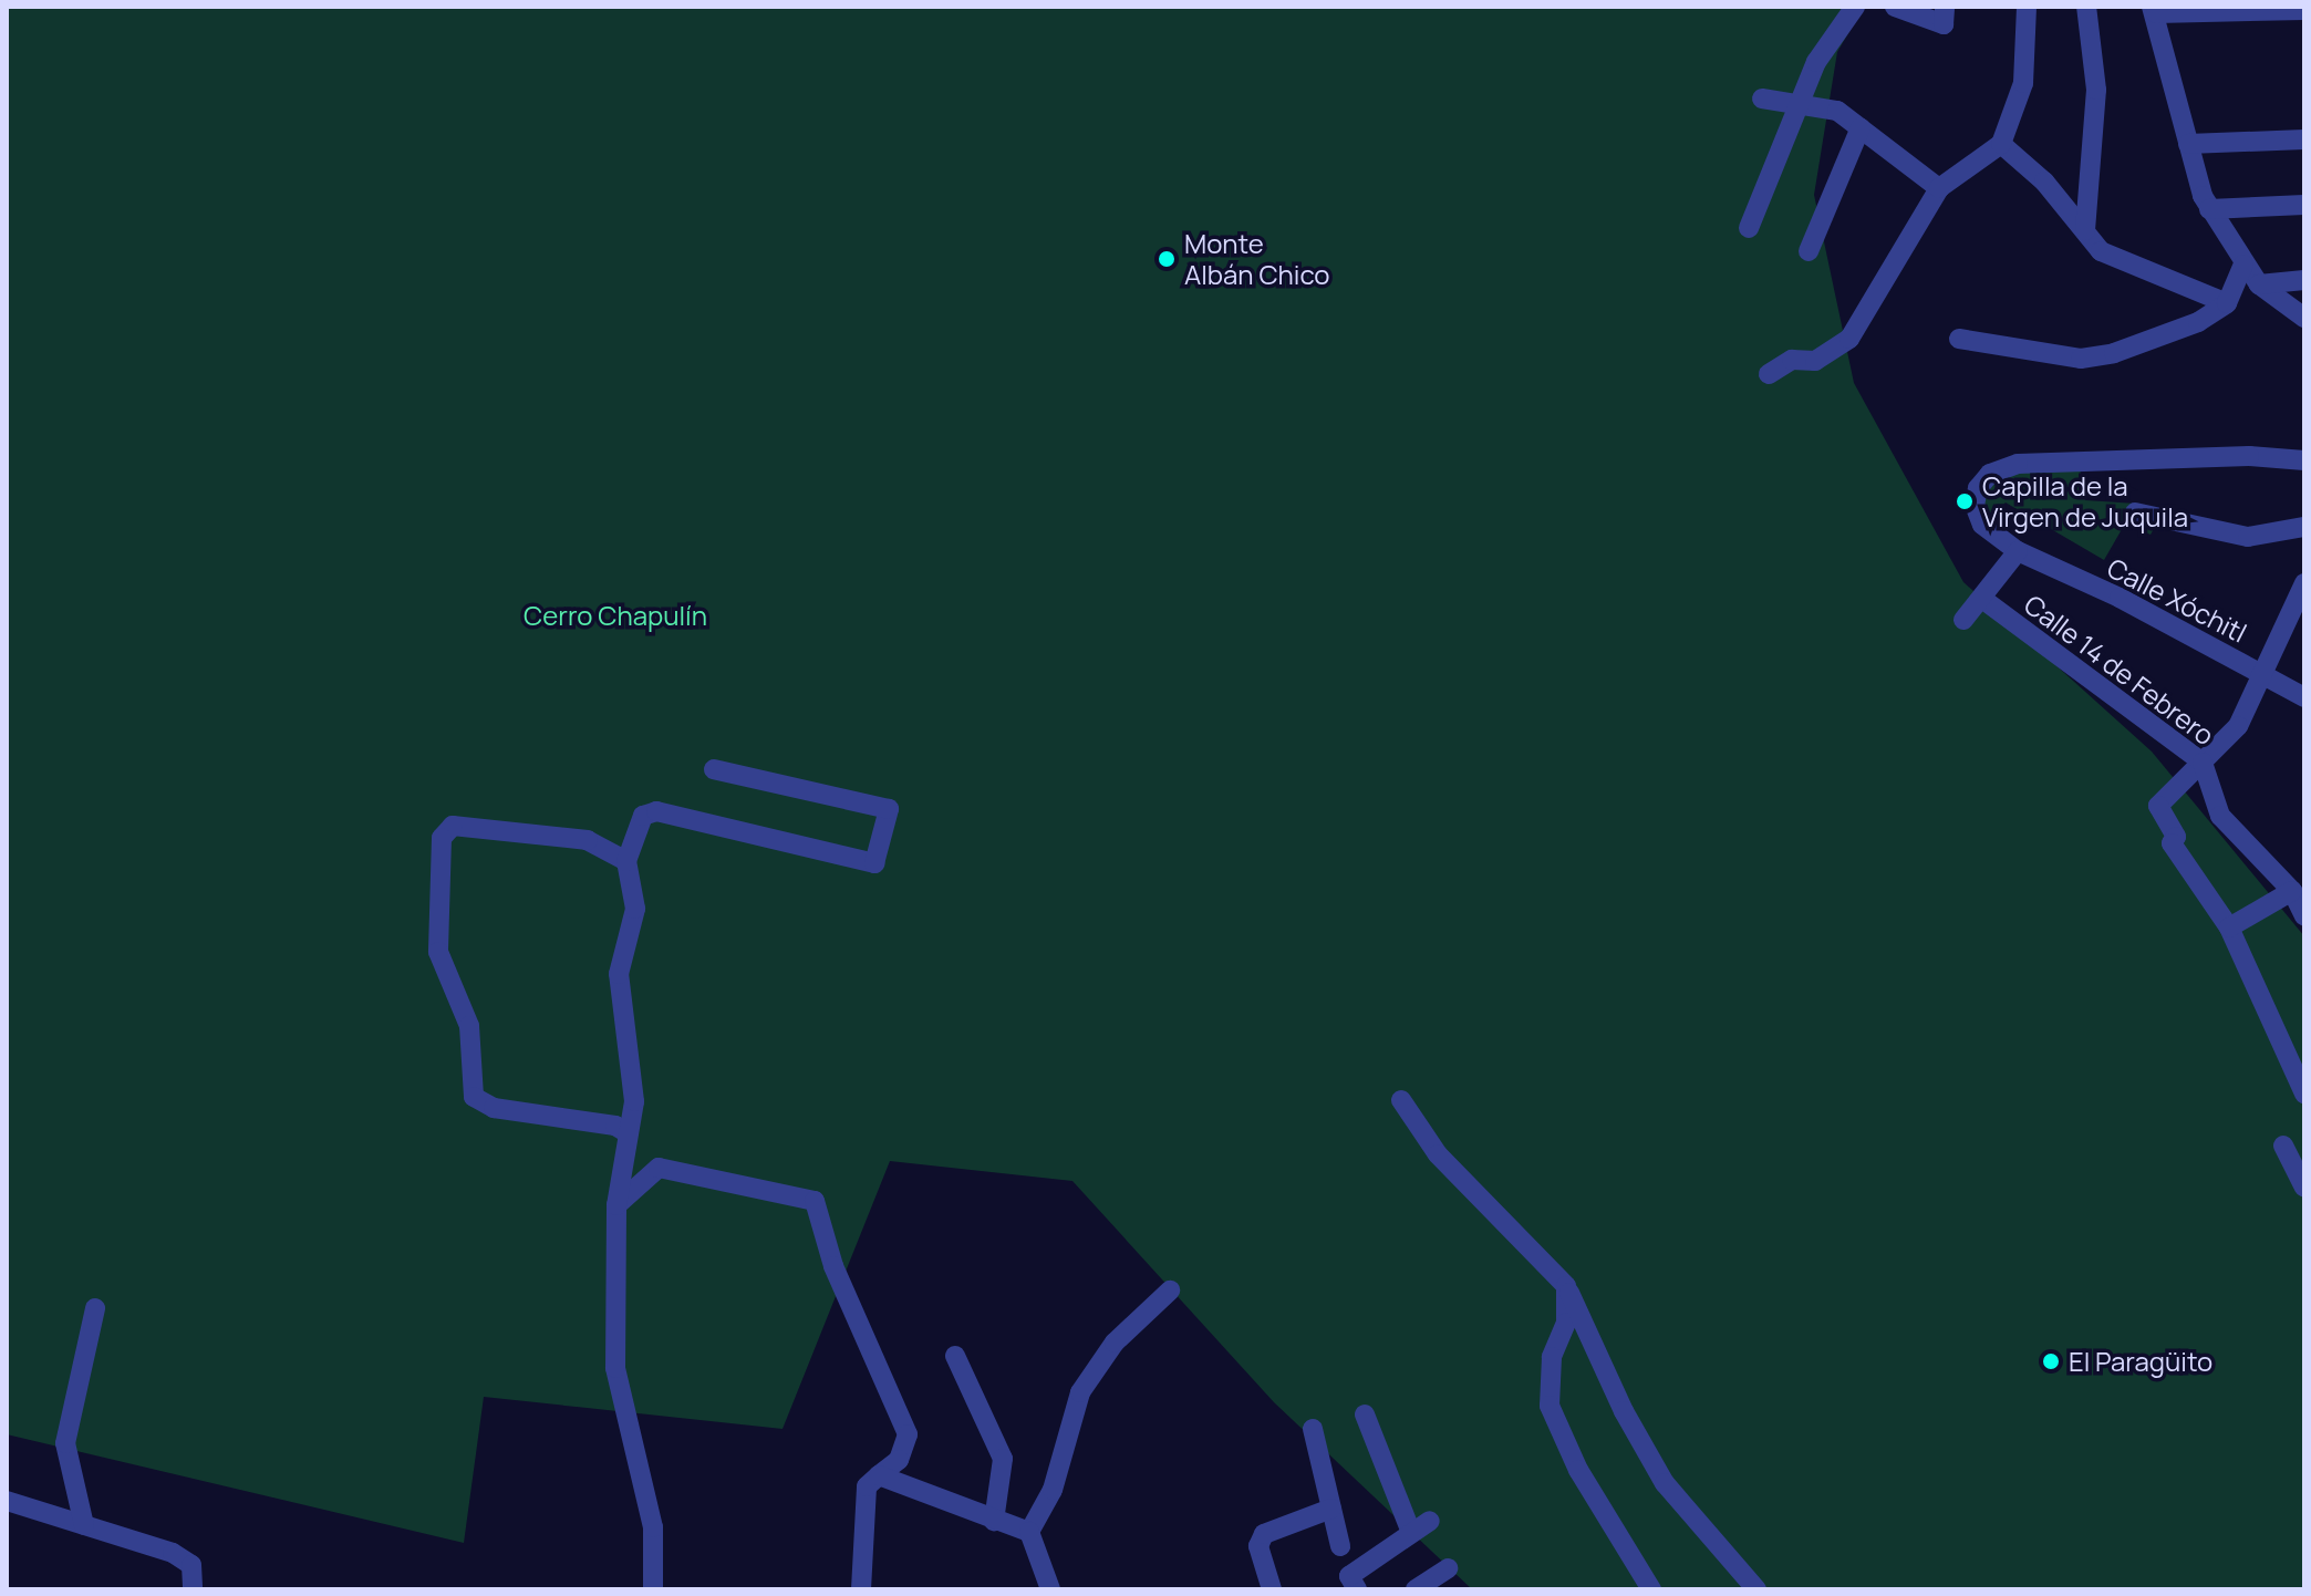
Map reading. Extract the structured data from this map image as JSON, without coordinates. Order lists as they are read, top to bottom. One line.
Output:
{"streets":{"street":["Calle Xóchitl","Calle 14 de Febrero"]},"parks":["Cerro Chapulín"],"places":["Monte Albán Chico","Capilla de la Virgen de Juquila","El Paragüito"]}
